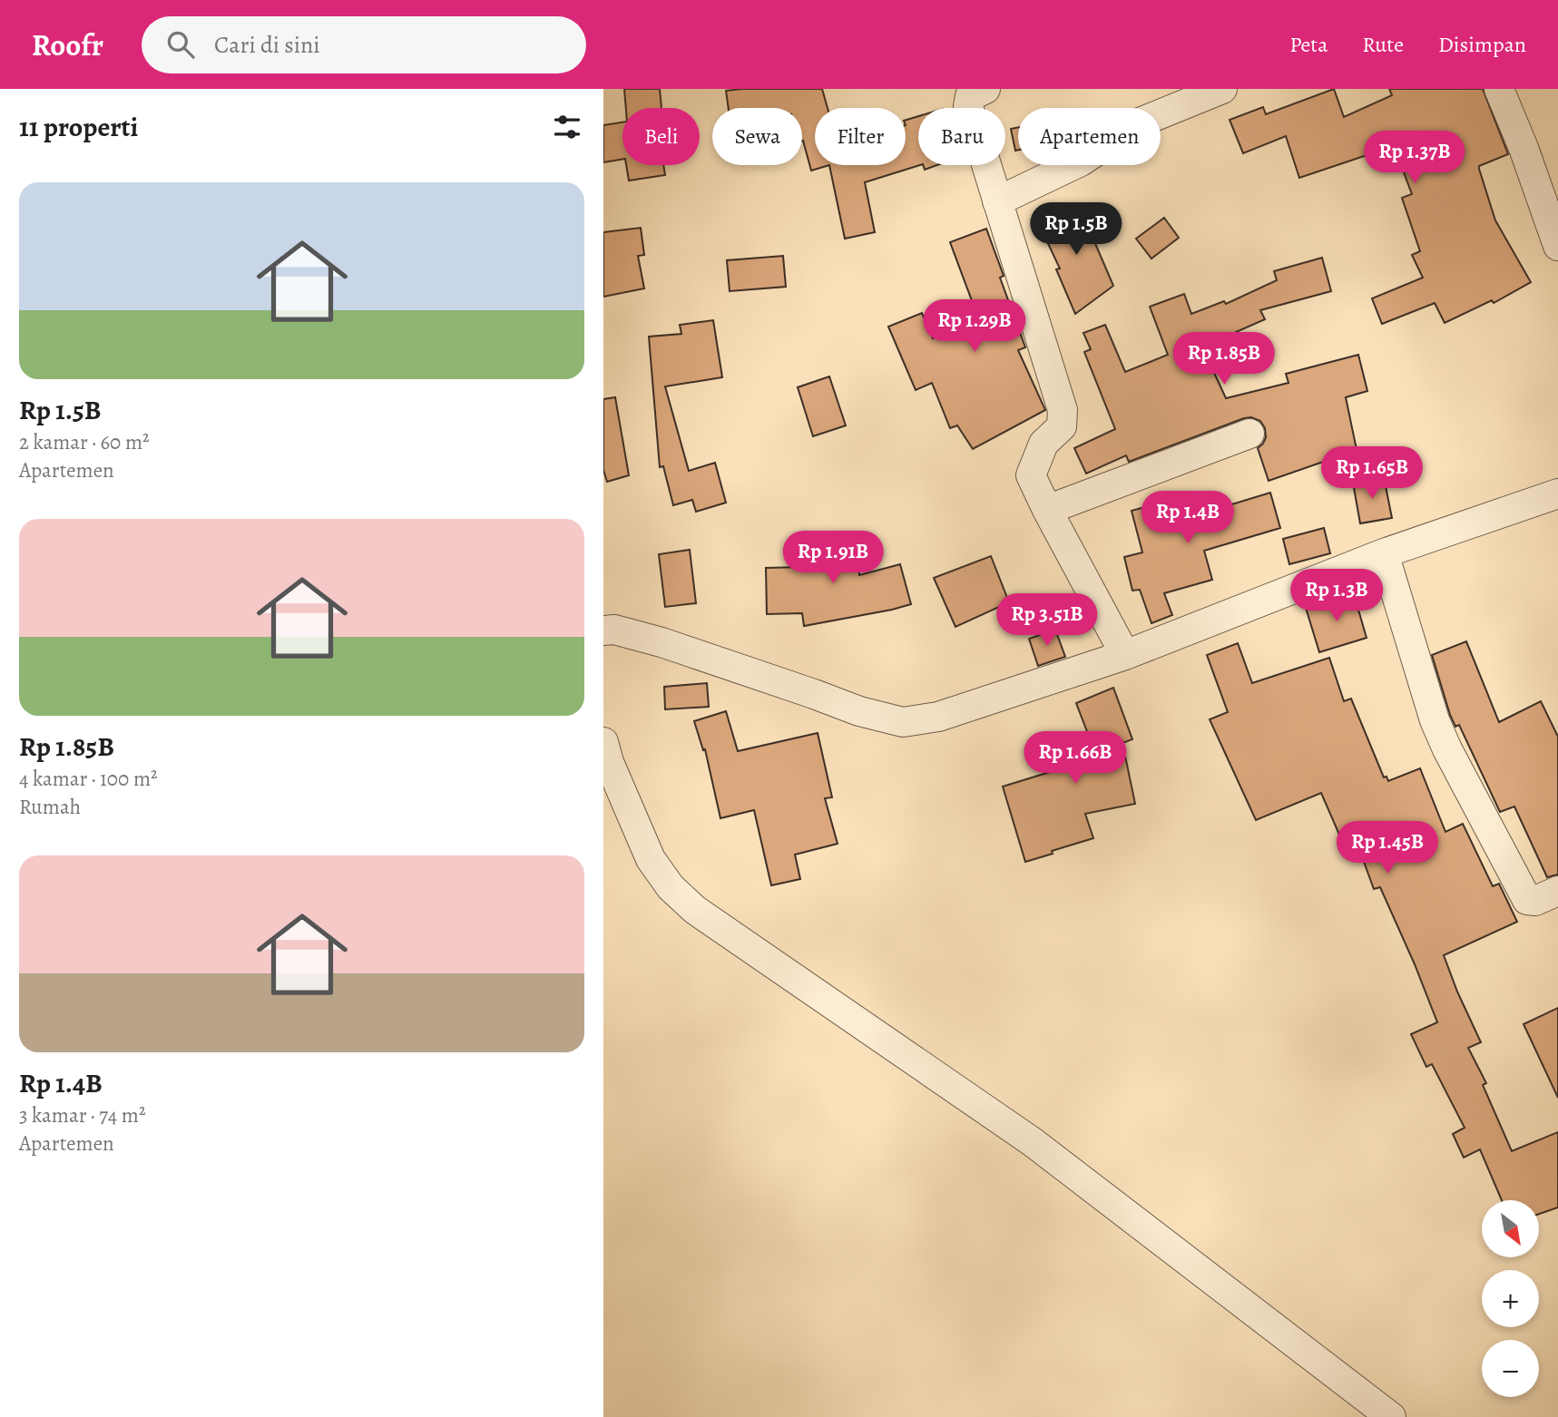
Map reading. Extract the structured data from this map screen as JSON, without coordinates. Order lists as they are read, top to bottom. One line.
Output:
{"north":"bottom right","page":{"header":"Roofr","search":"Cari di sini","nav":["Peta","Rute","Disimpan"],"heading":"11 properti","chip":["Beli","Sewa","Filter","Baru","Apartemen"],"price":["Rp 1.37B","Rp 1.5B","Rp 1.29B","Rp 1.85B","Rp 1.65B","Rp 1.4B","Rp 1.91B","Rp 1.3B","Rp 3.51B","Rp 1.66B","Rp 1.45B"],"list":[{"name":"Rp 1.5B","note":"2 kamar · 60 m² · Apartemen"},{"name":"Rp 1.85B","note":"4 kamar · 100 m² · Rumah"},{"name":"Rp 1.4B","note":"3 kamar · 74 m² · Apartemen"}],"map_buttons":["+","−"]}}
